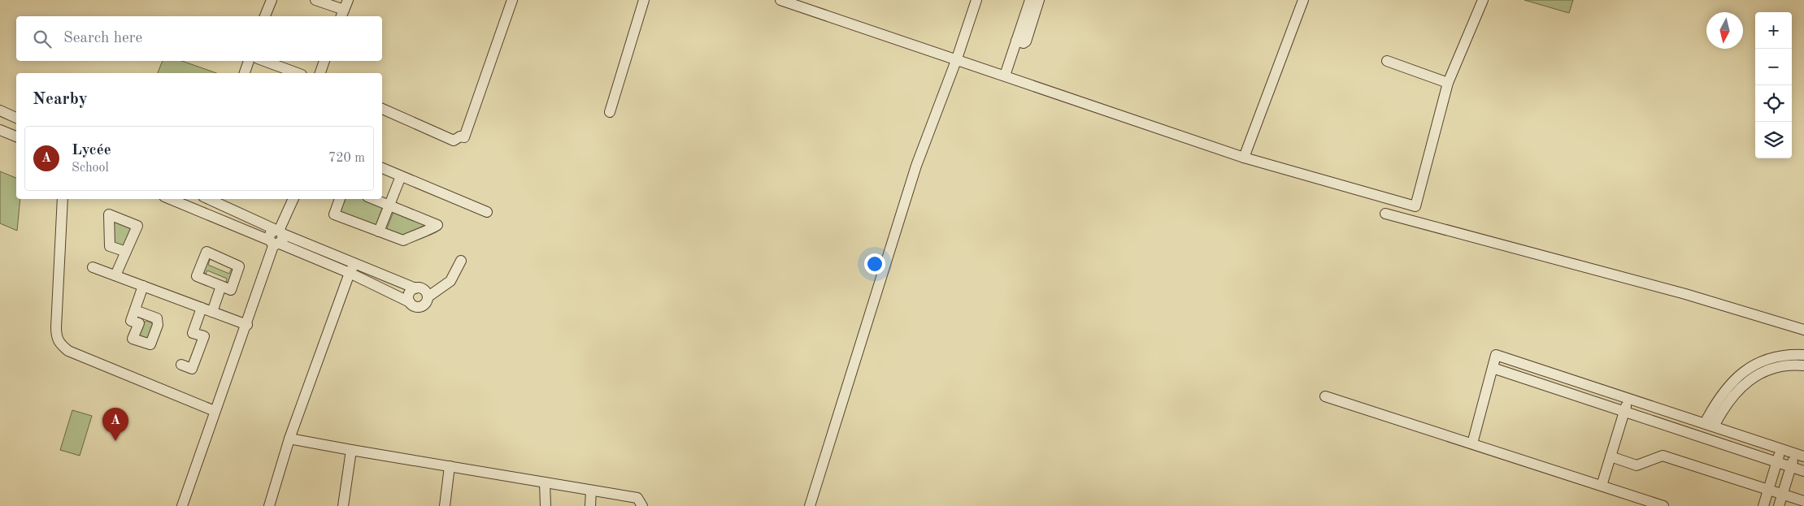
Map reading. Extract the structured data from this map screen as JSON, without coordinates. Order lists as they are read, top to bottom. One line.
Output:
{"north":"bottom","page":{"map_buttons":["+","−"],"search":"Search here","heading":"Nearby","list":[{"mark":"A","name":"Lycée","note":"School","value":"720 m"}],"pins":"A"}}
